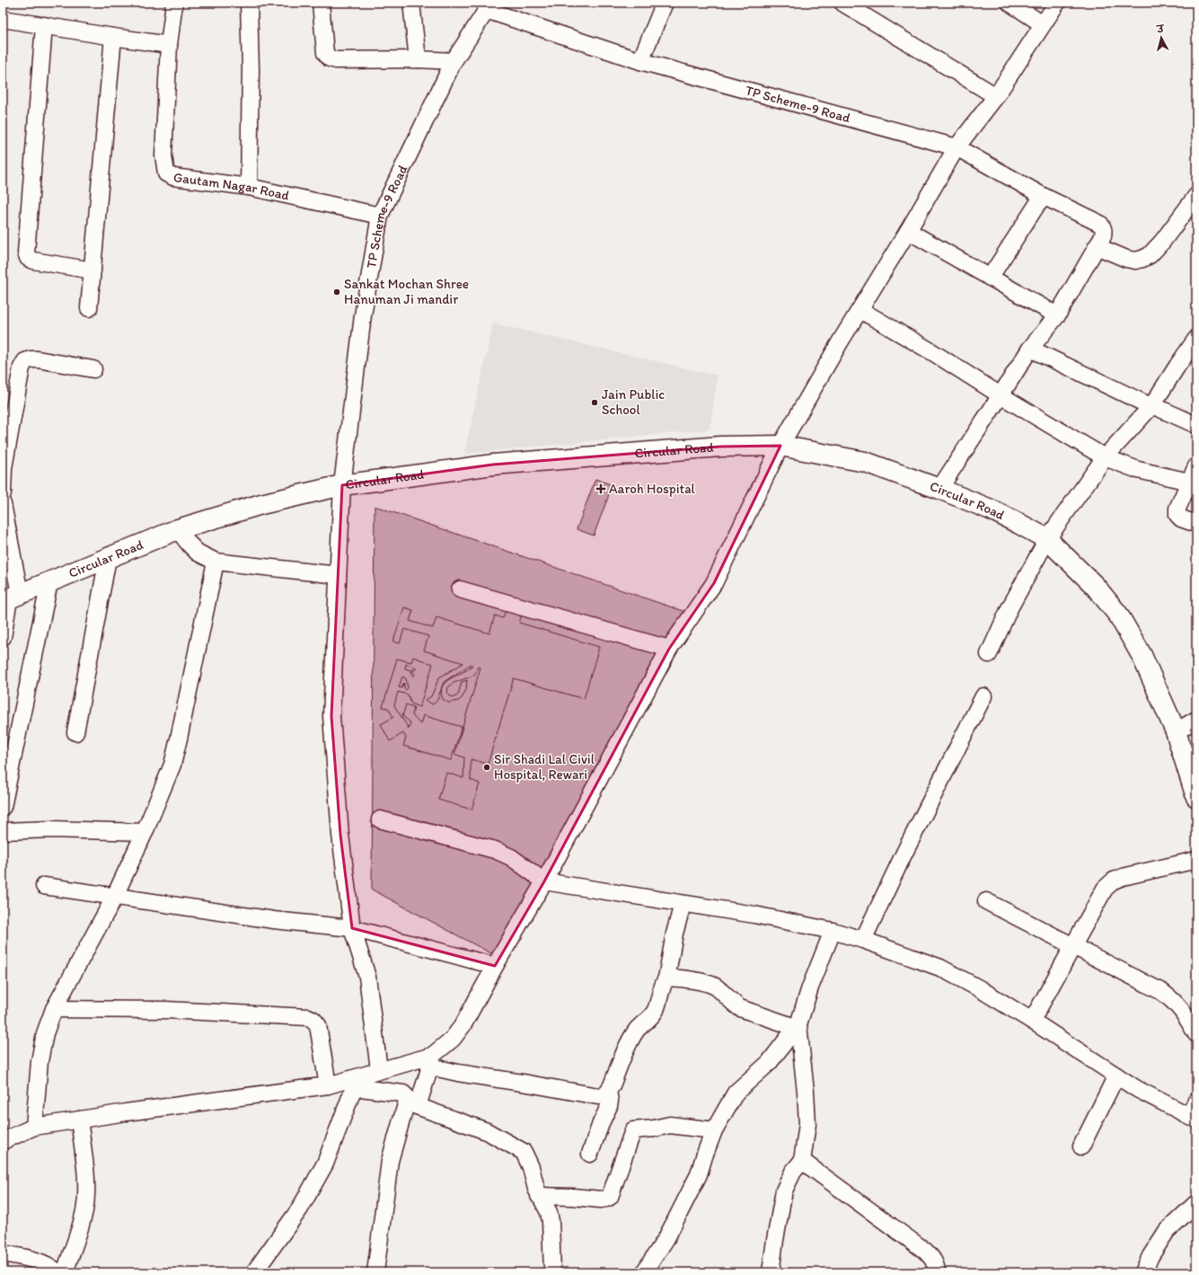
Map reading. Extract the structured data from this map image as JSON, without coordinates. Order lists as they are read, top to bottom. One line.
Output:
{"streets":{"main road":["Circular Road"],"street":["TP Scheme-9 Road","Gautam Nagar Road"]},"crossings":[["TP Scheme-9 Road","Gautam Nagar Road"],["TP Scheme-9 Road","Circular Road"]],"places":{"other":["Sankat Mochan Shree Hanuman Ji mandir","Jain Public School","Sir Shadi Lal Civil Hospital, Rewari"],"health":["Aaroh Hospital"]},"north":"top"}
